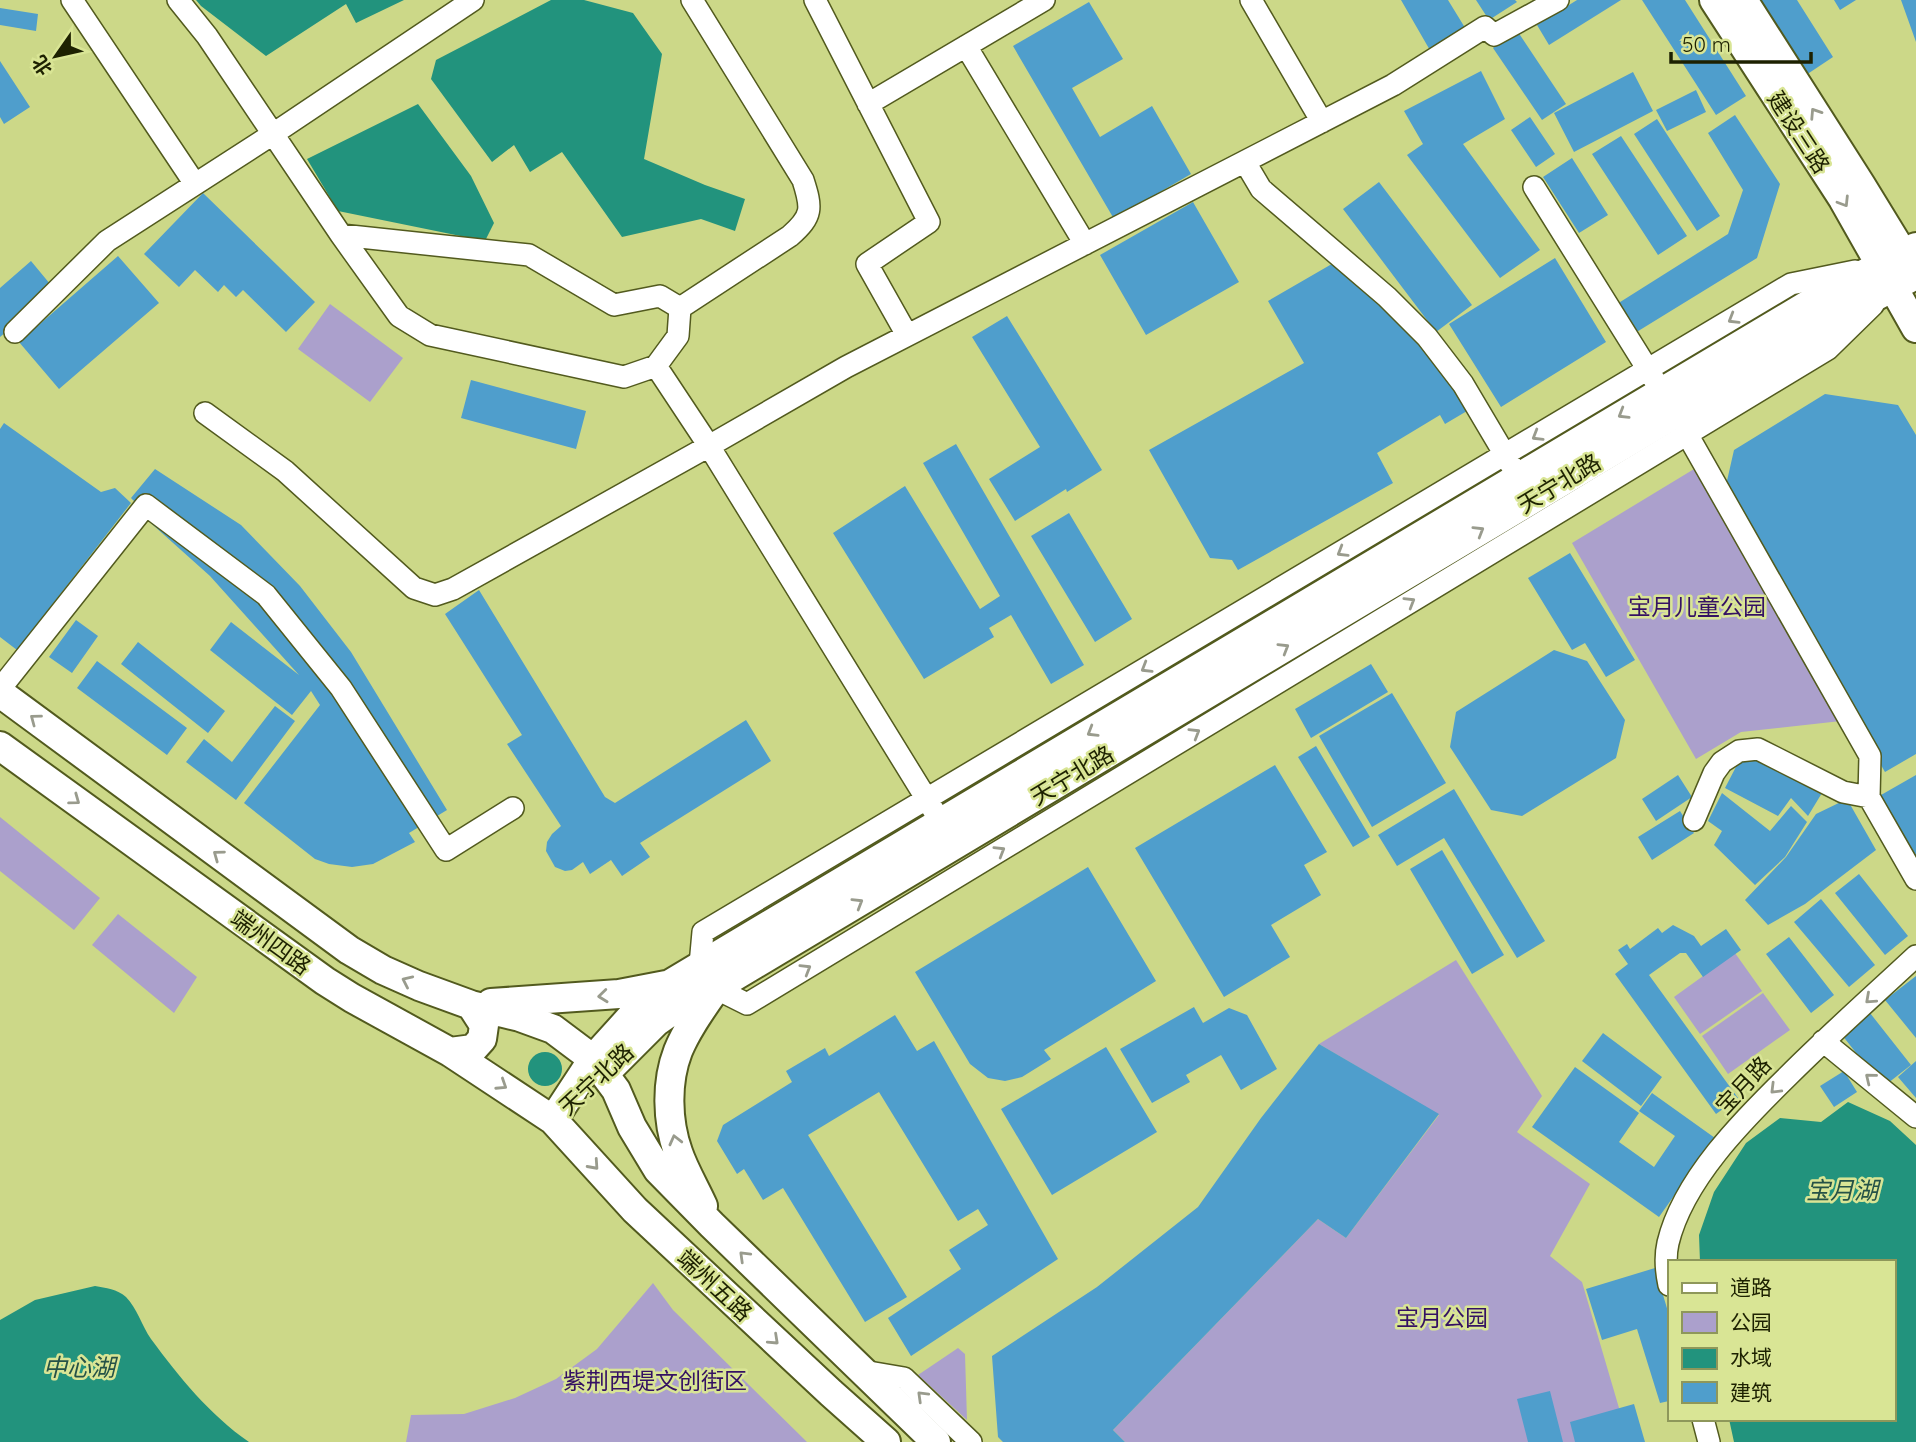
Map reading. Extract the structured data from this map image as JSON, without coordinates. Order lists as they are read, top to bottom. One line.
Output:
{"streets":{"main road":["建设三路","天宁北路","端州四路","端州五路"],"street":["宝月路"]},"crossings":[["建设三路","天宁北路"],["天宁北路","端州四路"],["天宁北路","端州五路"],["端州四路","端州五路"]],"one_way":["宝月路"],"water":["宝月湖","中心湖"],"parks":["宝月儿童公园","宝月公园","紫荆西堤文创街区"],"legend":["道路","公园","水域","建筑"],"scale_bar":"50 m","north":"bottom left"}
